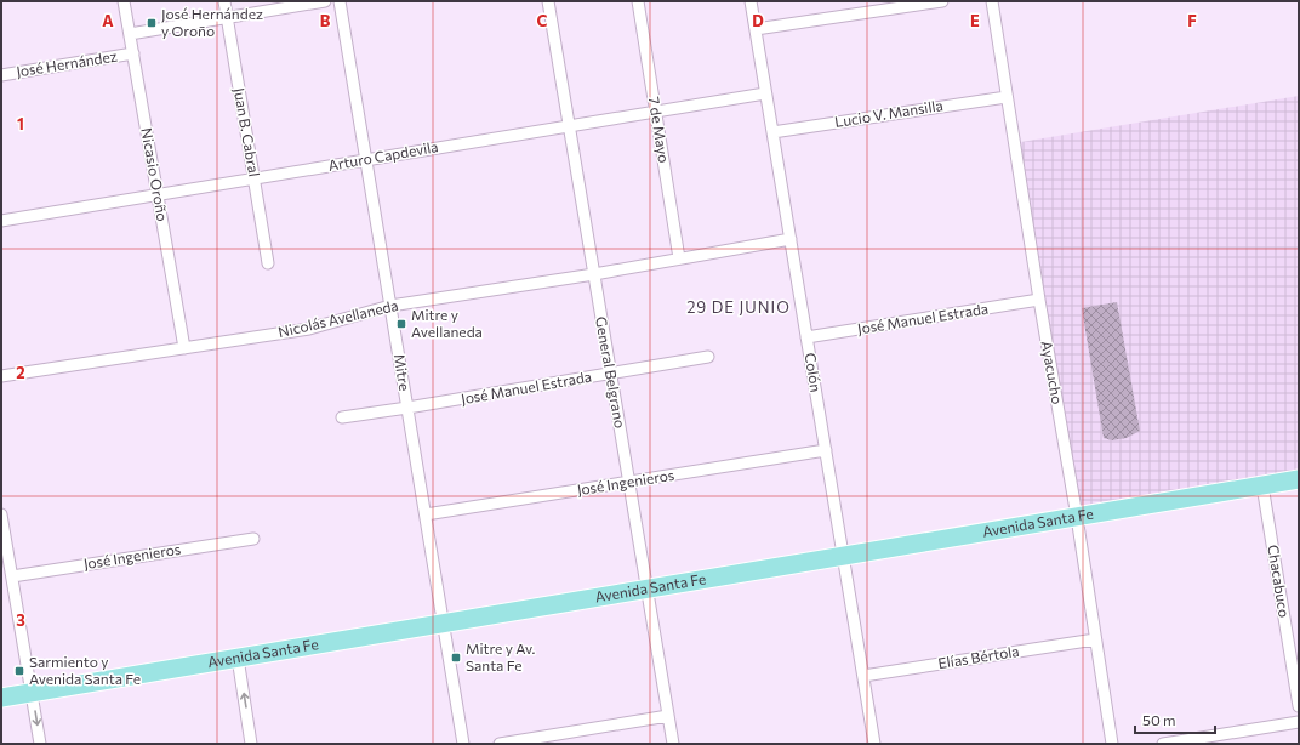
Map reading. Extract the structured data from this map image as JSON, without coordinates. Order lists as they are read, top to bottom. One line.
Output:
{"streets":{"main road":["Avenida Santa Fe"],"street":["José Hernández","Lucio V. Mansilla","7 de Mayo","Juan B. Cabral","Arturo Capdevila","Nicasio Oroño","Nicolás Avellaneda","José Manuel Estrada","Mitre","General Belgrano","Colón","Ayacucho","José Ingenieros","Chacabuco","Elías Bértola"]},"crossings":[["José Hernández","Juan B. Cabral"],["José Hernández","Nicasio Oroño"],["Lucio V. Mansilla","Colón"],["Lucio V. Mansilla","Ayacucho"],["7 de Mayo","Arturo Capdevila"],["7 de Mayo","Nicolás Avellaneda"],["Juan B. Cabral","Arturo Capdevila"],["Arturo Capdevila","Nicasio Oroño"],["Arturo Capdevila","Mitre"],["Arturo Capdevila","General Belgrano"],["Arturo Capdevila","Colón"],["Nicasio Oroño","Nicolás Avellaneda"],["Nicolás Avellaneda","Mitre"],["Nicolás Avellaneda","General Belgrano"],["Nicolás Avellaneda","Colón"],["José Manuel Estrada","Mitre"],["José Manuel Estrada","General Belgrano"],["José Manuel Estrada","Colón"],["José Manuel Estrada","Ayacucho"],["Mitre","José Ingenieros"],["Mitre","Avenida Santa Fe"],["General Belgrano","José Ingenieros"],["General Belgrano","Avenida Santa Fe"],["Colón","José Ingenieros"],["Colón","Avenida Santa Fe"],["Colón","Elías Bértola"],["Ayacucho","Avenida Santa Fe"],["Ayacucho","Elías Bértola"],["Avenida Santa Fe","Chacabuco"]],"districts":["29 DE JUNIO"],"places":{"transit":["José Hernández y Oroño","Mitre y Avellaneda","Mitre y Av. Santa Fe","Sarmiento y Avenida Santa Fe"]},"scale_bar":"50 m","grid":{"columns":["A","B","C","D","E","F"],"rows":["1","2","3"]}}
